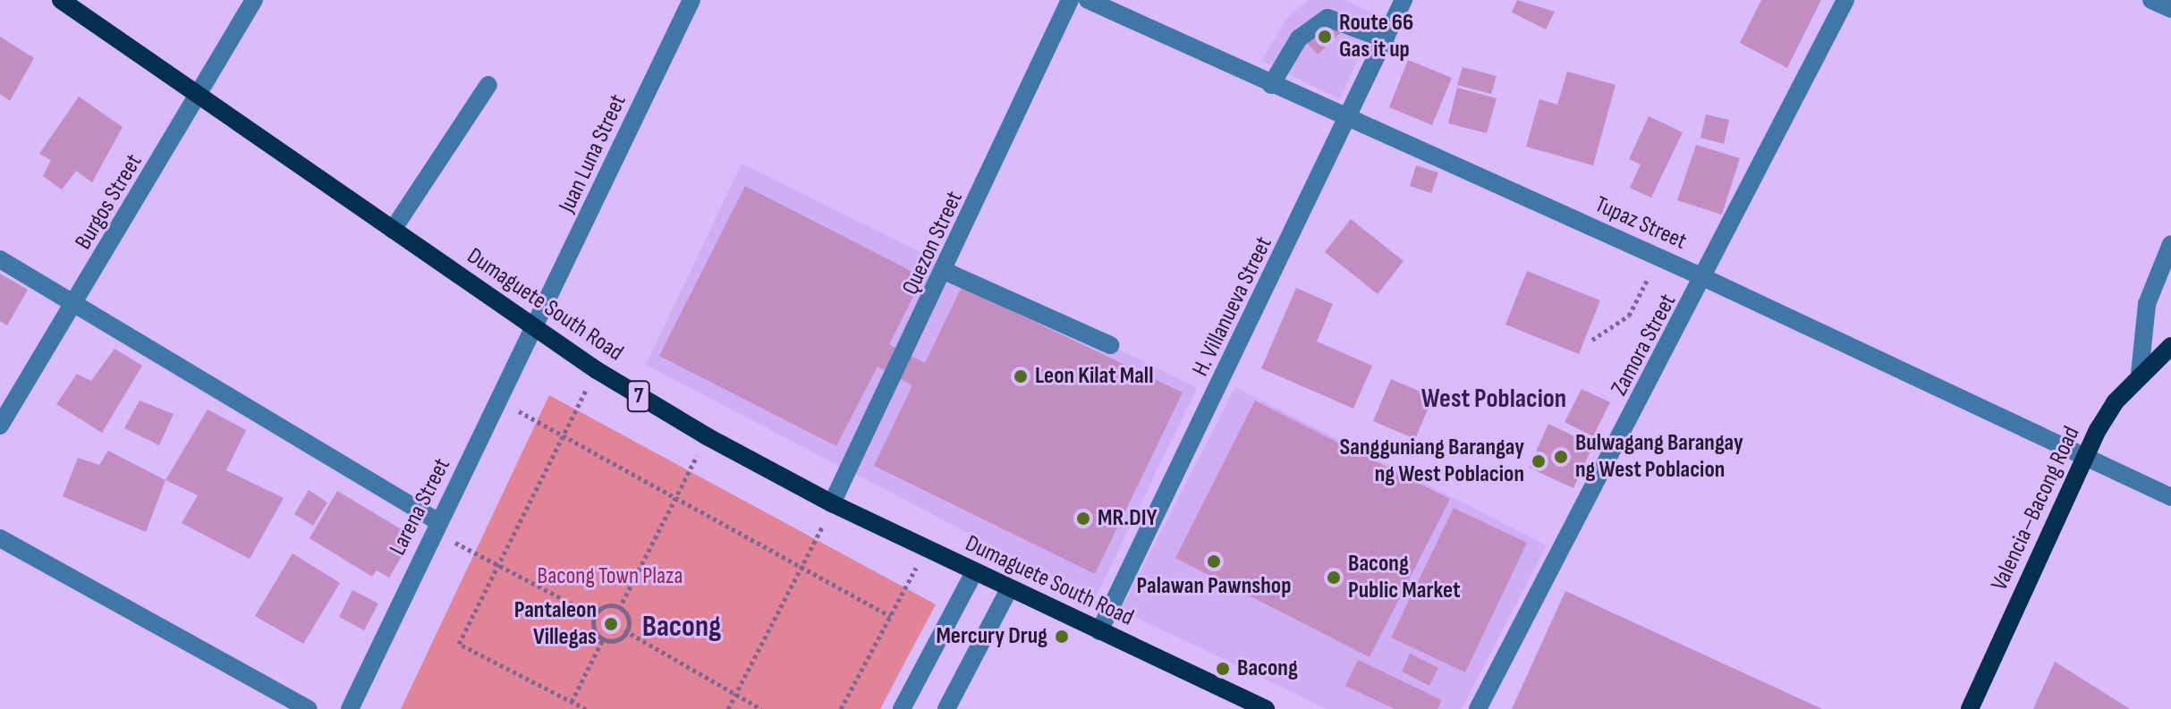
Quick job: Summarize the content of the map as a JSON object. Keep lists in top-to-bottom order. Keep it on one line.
{"streets":{"main road":["Dumaguete South Road","7","Valencia–Bacong Road"],"street":["Juan Luna Street","Burgos Street","Tupaz Street","Quezon Street","H. Villanueva Street","Zamora Street","Larena Street"]},"crossings":[["Juan Luna Street","Dumaguete South Road"],["Juan Luna Street","Larena Street"],["Burgos Street","Dumaguete South Road"],["Tupaz Street","H. Villanueva Street"],["Tupaz Street","Zamora Street"],["Tupaz Street","Valencia–Bacong Road"],["Quezon Street","Dumaguete South Road"],["Dumaguete South Road","H. Villanueva Street"],["Dumaguete South Road","Larena Street"]],"districts":["West Poblacion","Bacong"],"parks":["Bacong Town Plaza"],"places":["Route 66 Gas it up","Leon Kilat Mall","Bulwagang Barangay ng West Poblacion","Sangguniang Barangay ng West Poblacion","MR.DIY","Palawan Pawnshop","Bacong Public Market","Pantaleon Villegas","Mercury Drug","Bacong"]}
